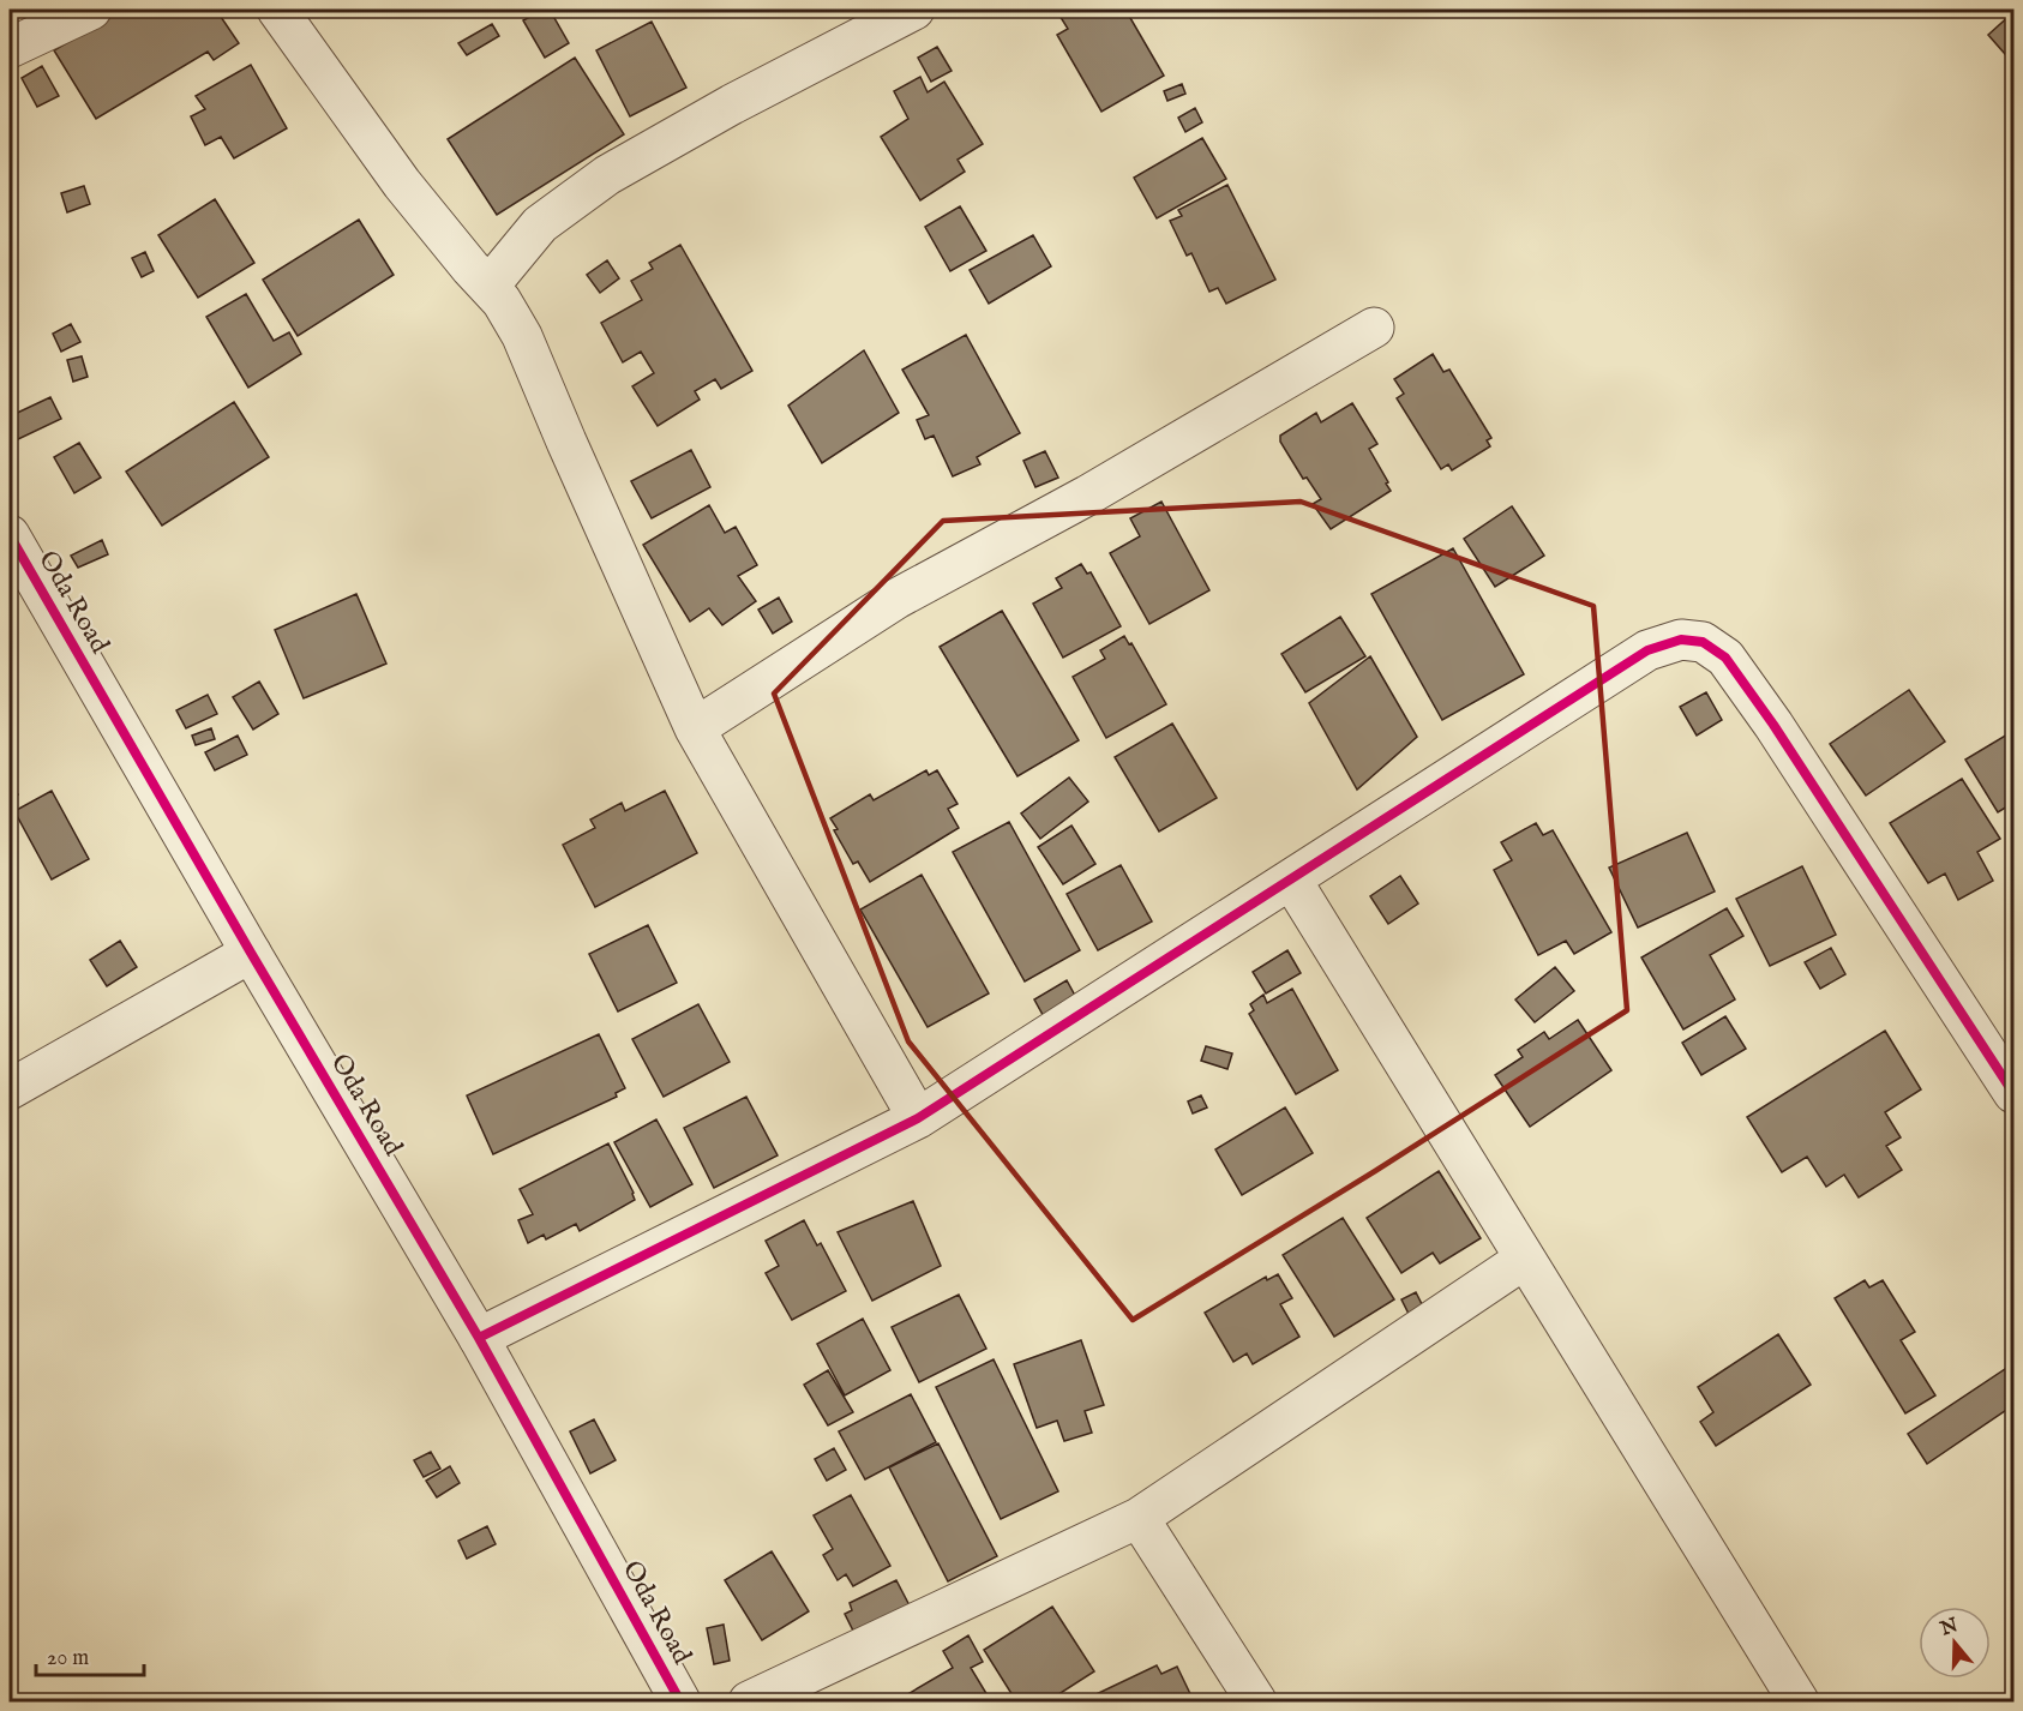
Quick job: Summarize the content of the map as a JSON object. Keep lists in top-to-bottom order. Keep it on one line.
{"streets":{"street":["Oda Road"]},"scale_bar":"20 m","north":"top"}
